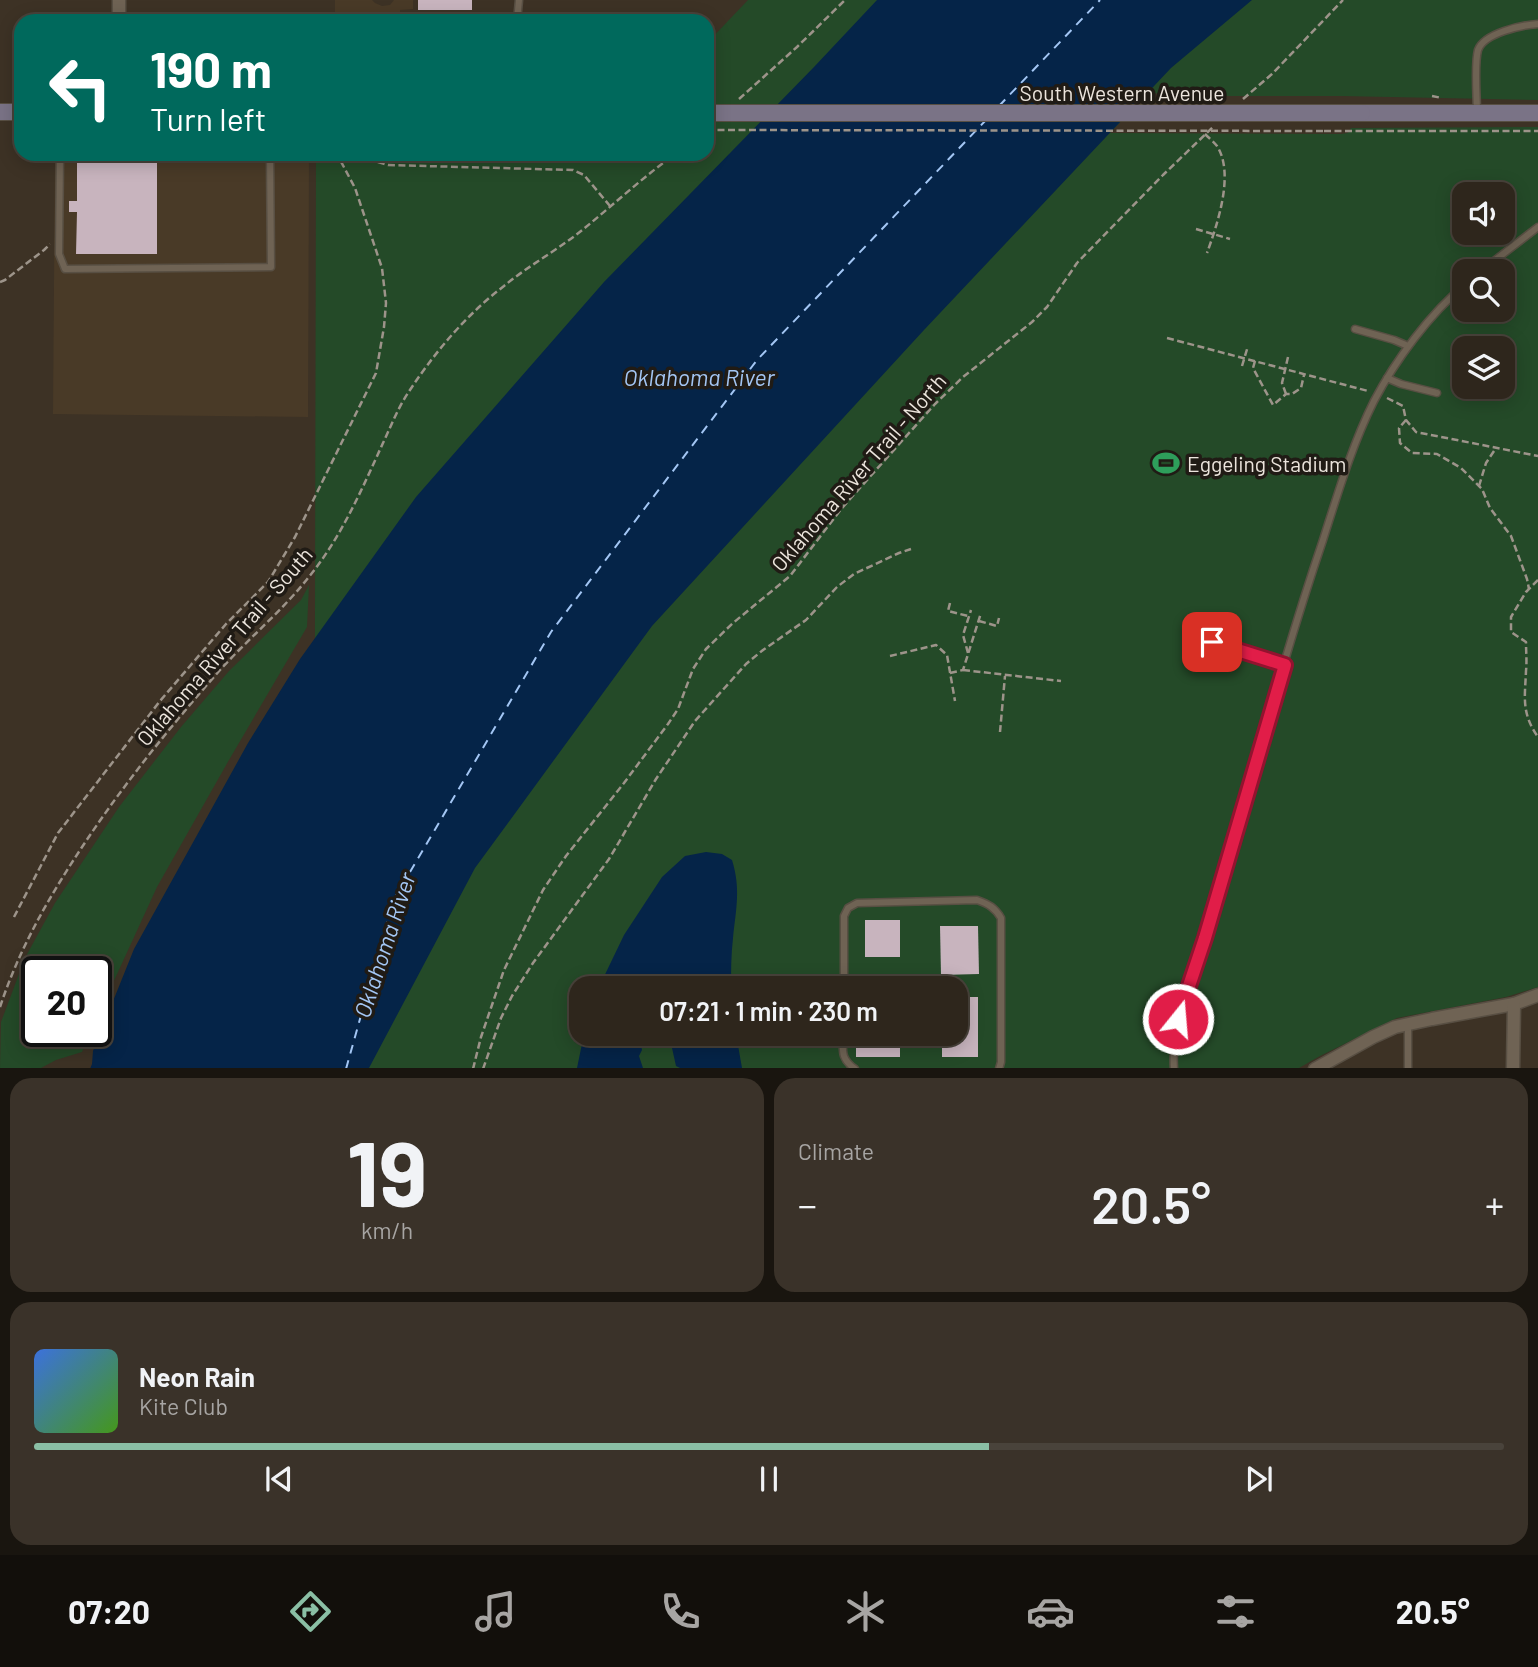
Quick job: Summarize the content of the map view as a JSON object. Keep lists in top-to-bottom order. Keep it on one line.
{"streets":{"main road":["South Western Avenue"],"path":["Oklahoma River Trail - North","Oklahoma River Trail - South"]},"water":["Oklahoma River"],"places":{"sports":["Eggeling Stadium"]},"page":{"turn":["190 m","Turn left"],"limit":"20","trip":"07:21 · 1 min · 230 m","tile":[["19","km/h"],"Climate"],"heat":["−","20.5°","+"],"song":["Neon Rain","Kite Club"],"tabs":["07:20","20.5°"]}}
